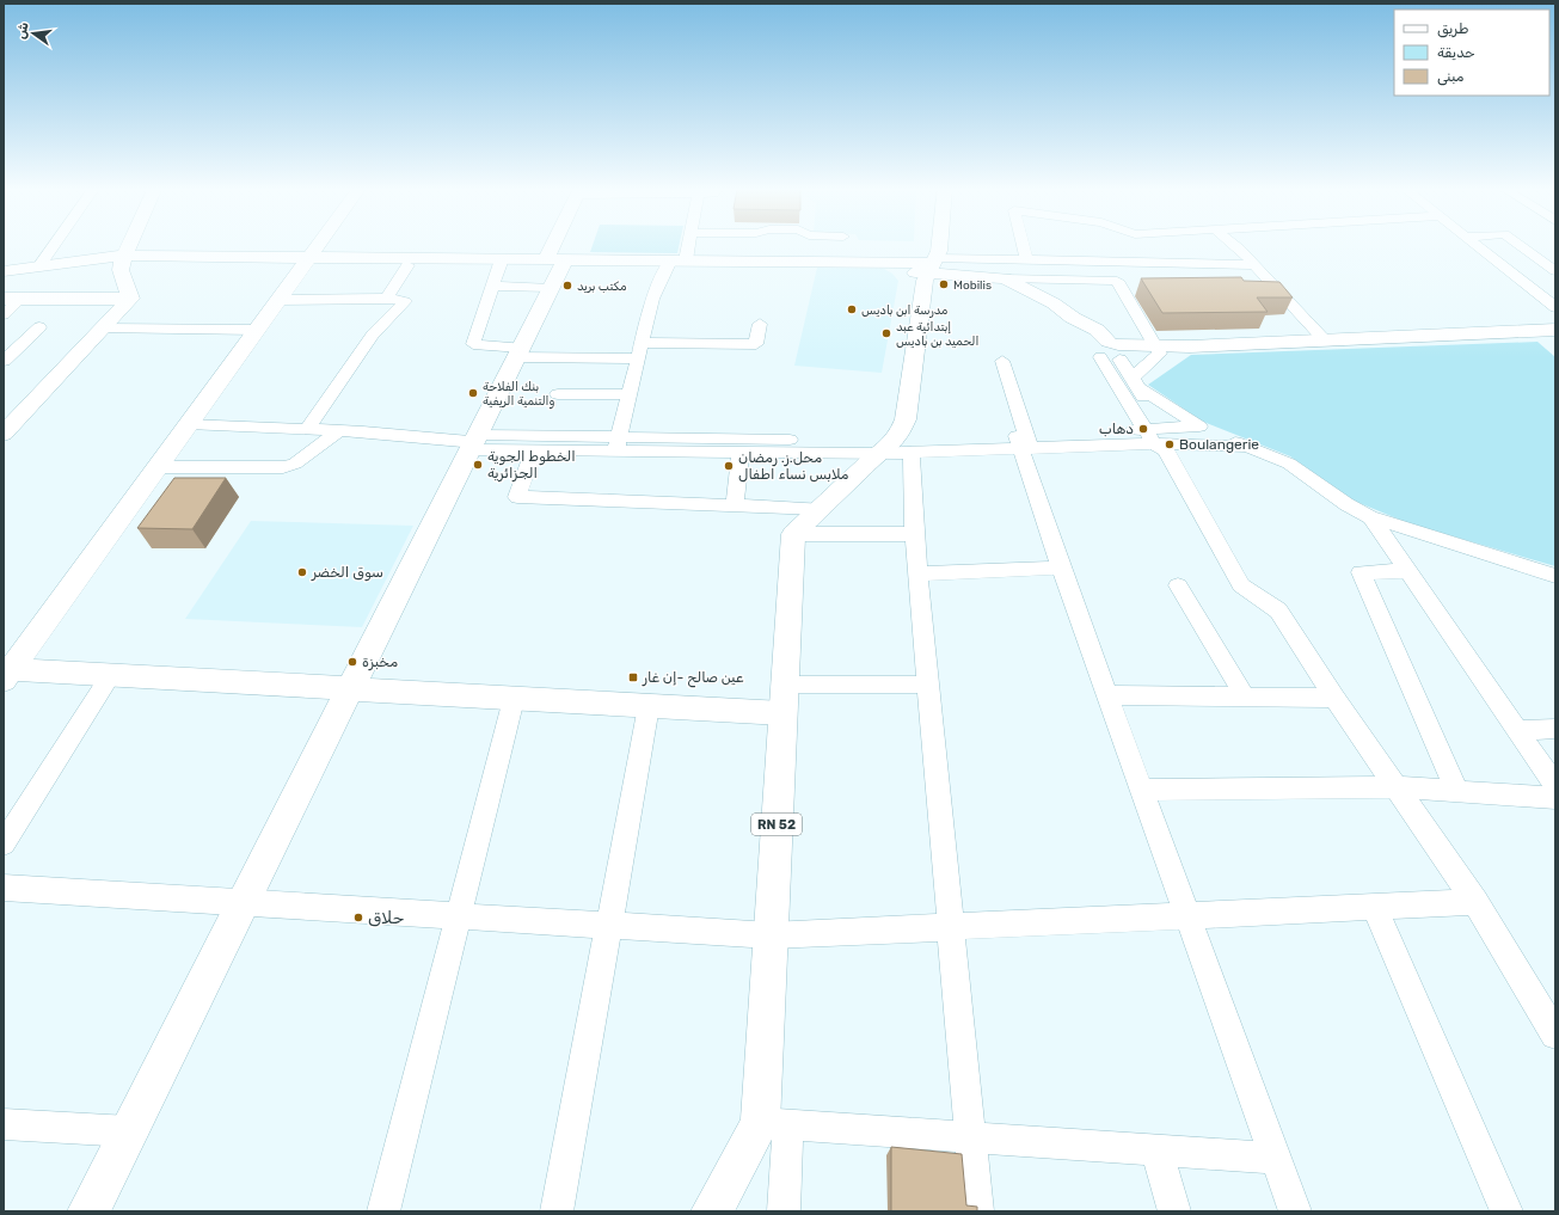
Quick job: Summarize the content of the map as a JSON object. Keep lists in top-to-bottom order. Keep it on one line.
{"streets":{"main road":["RN 52"]},"places":{"other":["Mobilis","مكتب بريد","مدرسة ابن باديس","إبتدائية عبد الحميد بن باديس","بنك الفلاحة والتنمية الريفية","دهاب","Boulangerie","الخطوط الجوية الجزائرية","محل.ز. رمضان ملابس نساء اطفال","سوق الخضر","مخبزة","حلاق"],"transit":["عين صالح -إن غار"]},"legend":["طريق","حديقة","مبنى"],"north":"left"}
